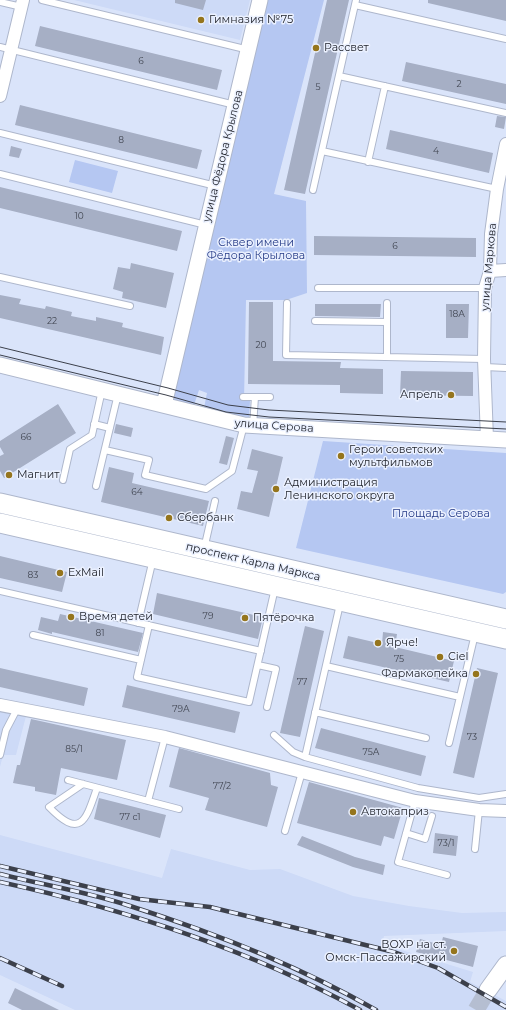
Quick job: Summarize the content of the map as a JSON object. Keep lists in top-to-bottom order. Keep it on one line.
{"streets":{"main road":["проспект Карла Маркса"],"street":["улица Фёдора Крылова","улица Маркова","улица Серова"]},"crossings":[["улица Фёдора Крылова","улица Серова"],["улица Маркова","улица Серова"]],"parks":["Сквер имени Фёдора Крылова","Площадь Серова"],"places":["Гимназия №75","Рассвет","Апрель","Герои советских мультфильмов","Магнит","Администрация Ленинского округа","Сбербанк","ExMail","Время детей","Пятёрочка","Ярче!","Ciel","Фармакопейка","Автокаприз","ВОХР на ст. Омск-Пассажирский"],"house_numbers":["6","2","5","8","4","10","6","18А","22","20","66","64","83","79","81","75","77","79А","73","85/1","75А","77/2","77 с1","73/1"]}
